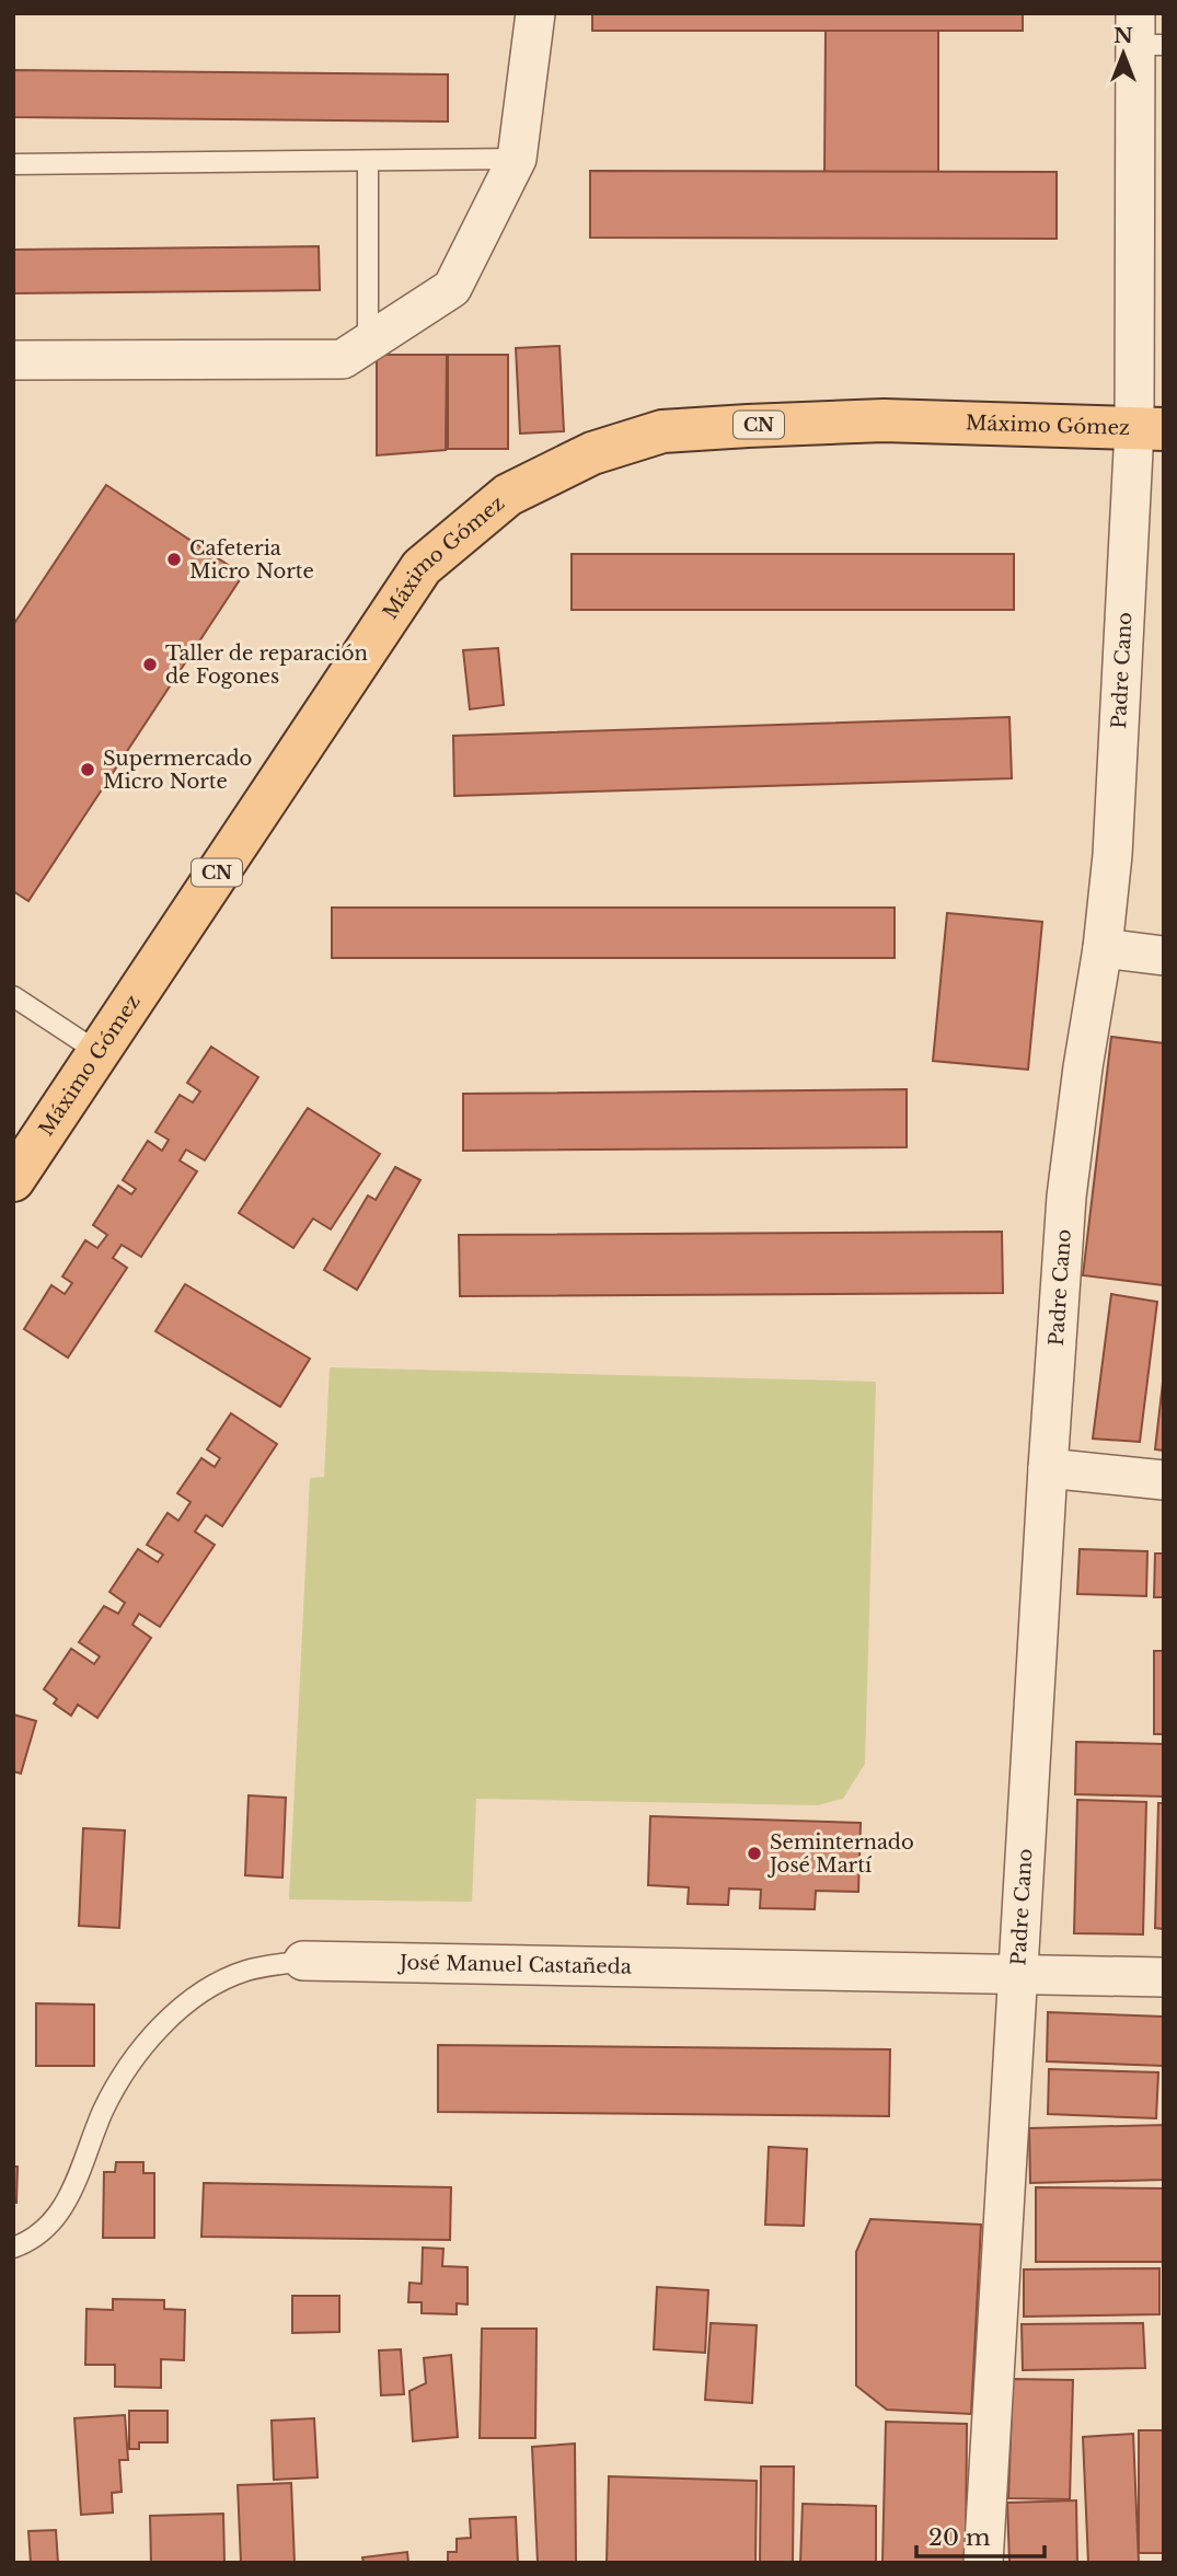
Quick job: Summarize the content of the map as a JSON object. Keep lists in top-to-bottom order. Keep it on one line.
{"streets":{"main road":["CN","Máximo Gómez"],"street":["Padre Cano","José Manuel Castañeda"]},"crossings":[["Máximo Gómez","Padre Cano"],["Padre Cano","José Manuel Castañeda"]],"places":["Cafeteria Micro Norte","Taller de reparación de Fogones","Supermercado Micro Norte","Seminternado José Martí"],"scale_bar":"20 m","north":"top"}
